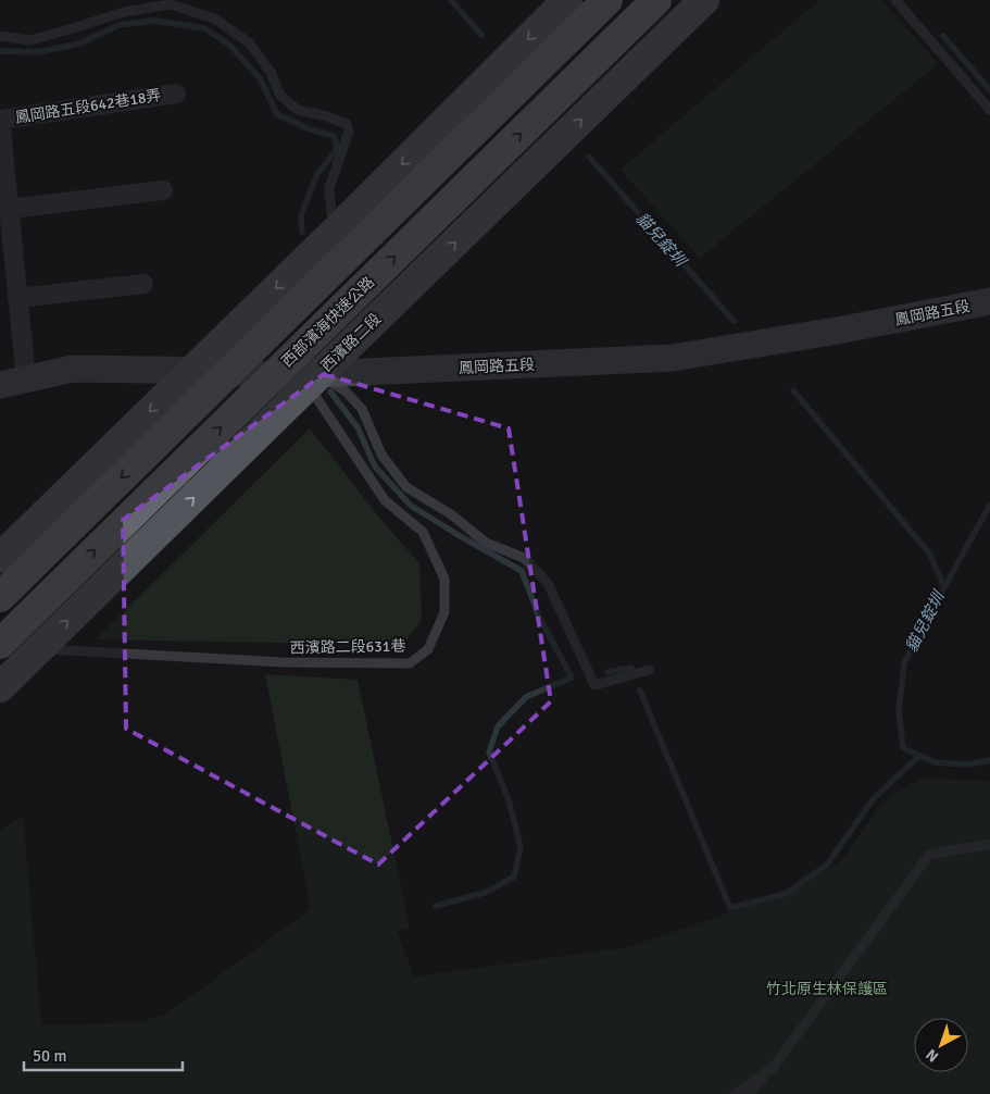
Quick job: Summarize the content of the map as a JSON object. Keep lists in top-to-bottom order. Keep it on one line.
{"streets":{"highway":["西部濱海快速公路"],"main road":["西濱路二段"],"street":["鳳岡路五段642巷18弄","鳳岡路五段"],"lane":["西濱路二段631巷"]},"crossings":[["鳳岡路五段","西部濱海快速公路"],["鳳岡路五段","西濱路二段"],["鳳岡路五段","西濱路二段631巷"],["西濱路二段","西濱路二段631巷"]],"water":["貓兒錠圳"],"parks":["竹北原生林保護區"],"scale_bar":"50 m","north":"bottom left"}
